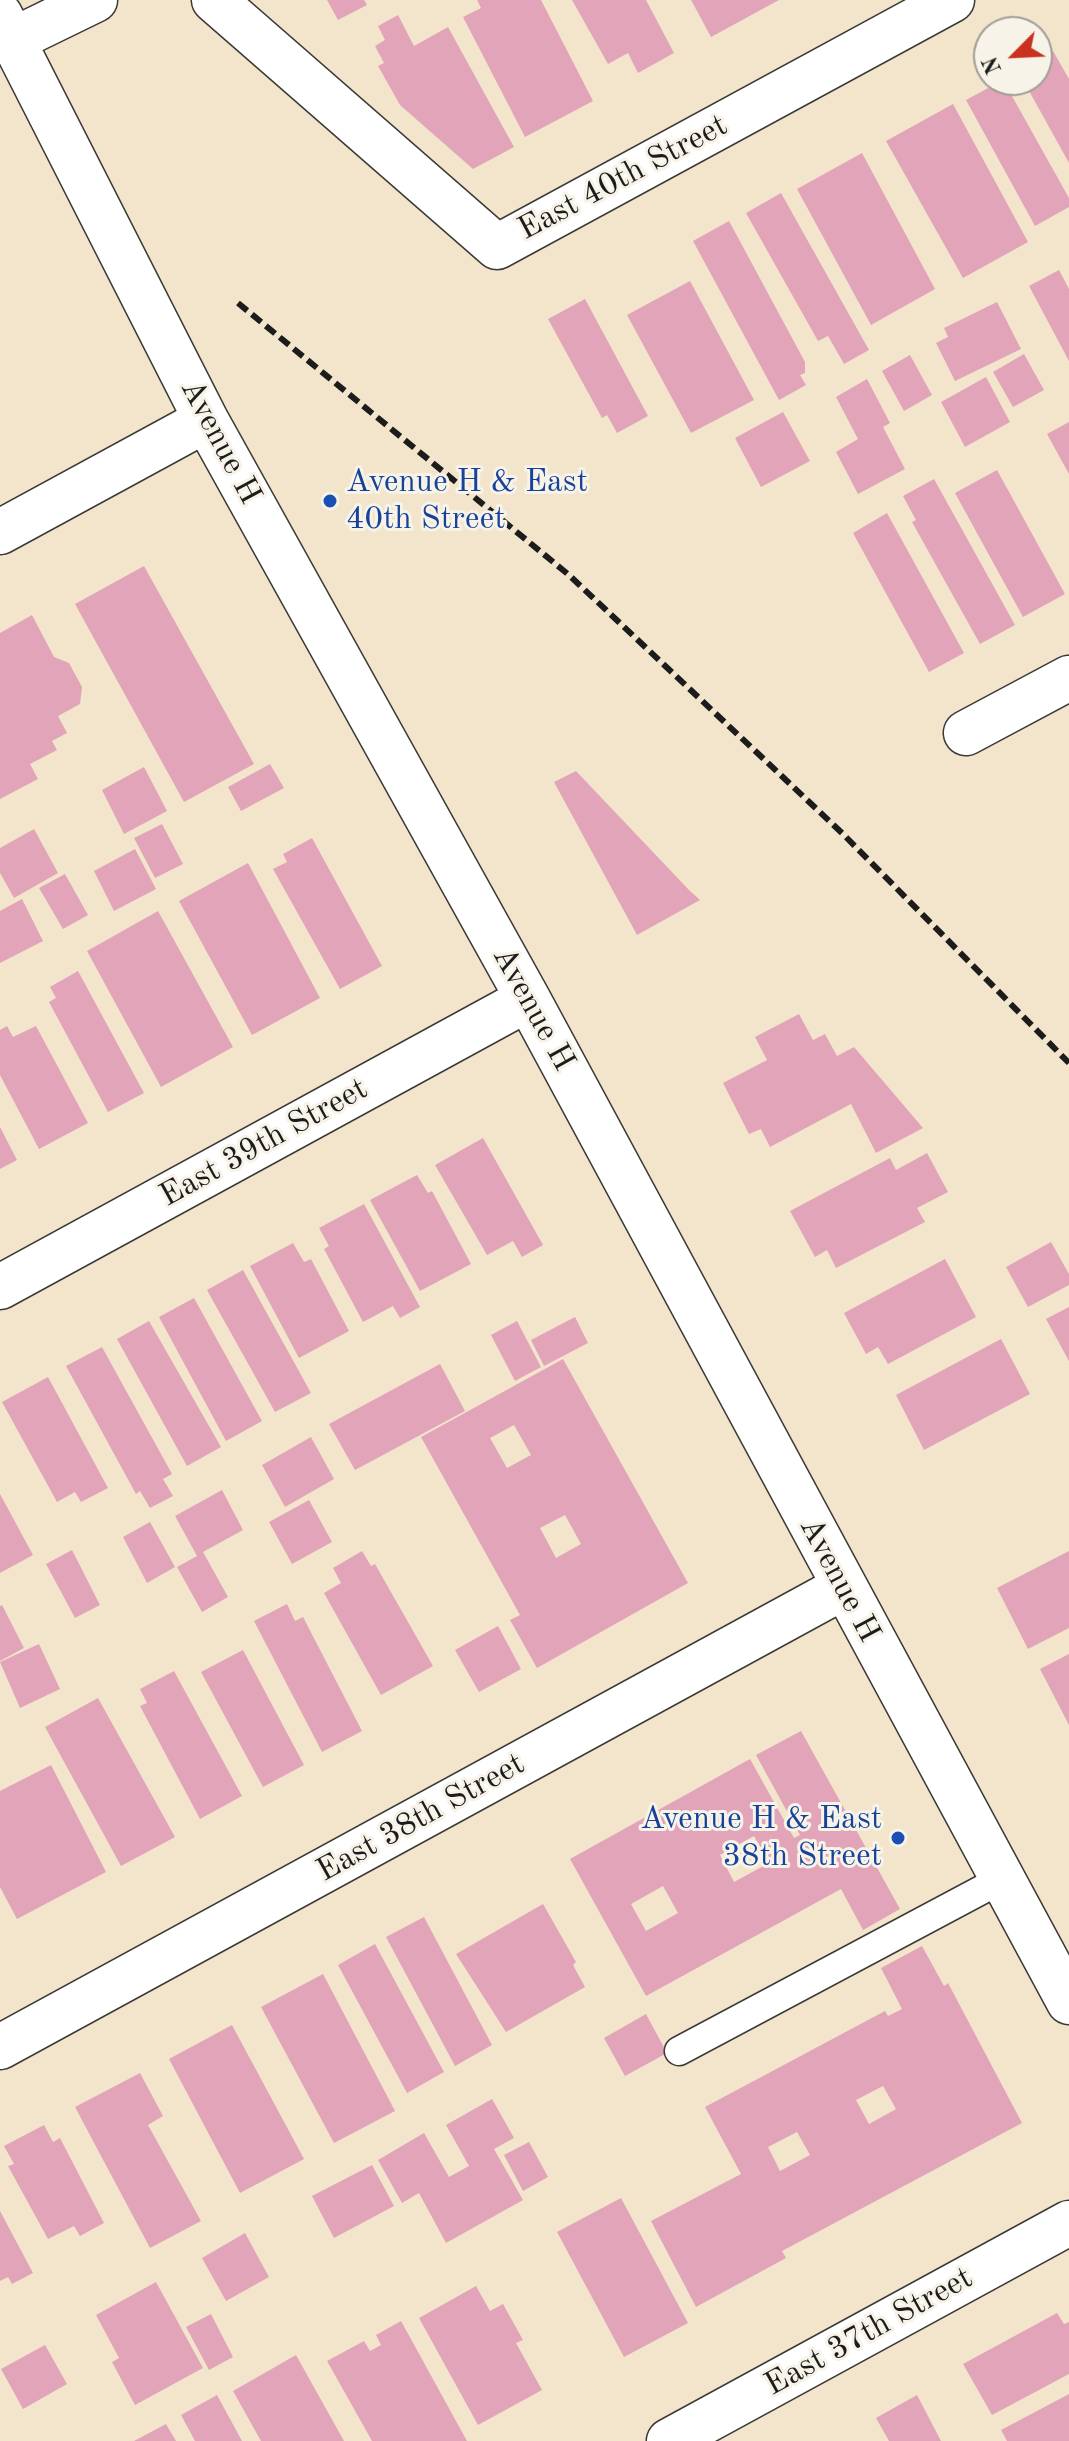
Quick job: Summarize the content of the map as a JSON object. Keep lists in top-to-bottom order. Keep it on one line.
{"streets":{"street":["East 40th Street","Avenue H","East 39th Street","East 38th Street","East 37th Street"]},"crossings":[["Avenue H","East 39th Street"],["Avenue H","East 38th Street"]],"places":["Avenue H & East 40th Street","Avenue H & East 38th Street"],"north":"bottom left"}
